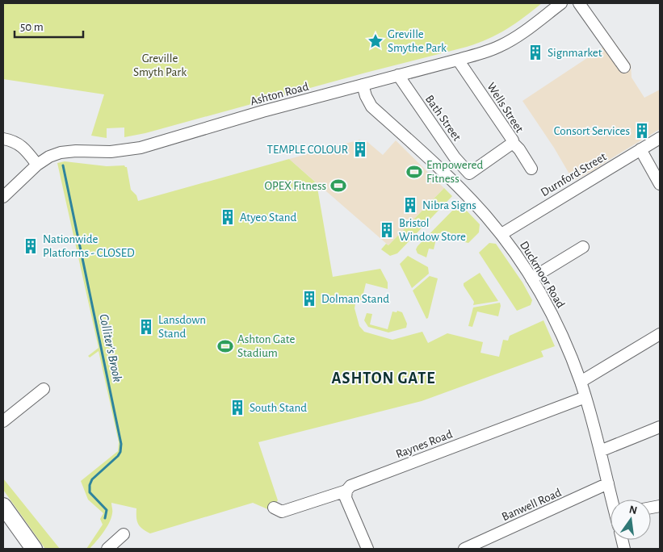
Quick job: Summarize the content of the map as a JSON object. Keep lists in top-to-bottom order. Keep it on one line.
{"streets":{"street":["Ashton Road","Wells Street","Bath Street","Durnford Street","Duckmoor Road","Raynes Road","Banwell Road"]},"crossings":[["Ashton Road","Wells Street"],["Ashton Road","Bath Street"],["Ashton Road","Duckmoor Road"],["Wells Street","Bath Street"],["Durnford Street","Duckmoor Road"],["Duckmoor Road","Raynes Road"],["Duckmoor Road","Banwell Road"]],"districts":["ASHTON GATE"],"water":["Colliter's Brook"],"parks":["Greville Smyth Park"],"places":{"place":["Greville Smythe Park"],"building":["Signmarket","Consort Services","TEMPLE COLOUR","Nibra Signs","Atyeo Stand","Bristol Window Store","Nationwide Platforms - CLOSED","Dolman Stand","Lansdown Stand","South Stand"],"sports":["Empowered Fitness","OPEX Fitness","Ashton Gate Stadium"]},"scale_bar":"50 m","north":"top"}
